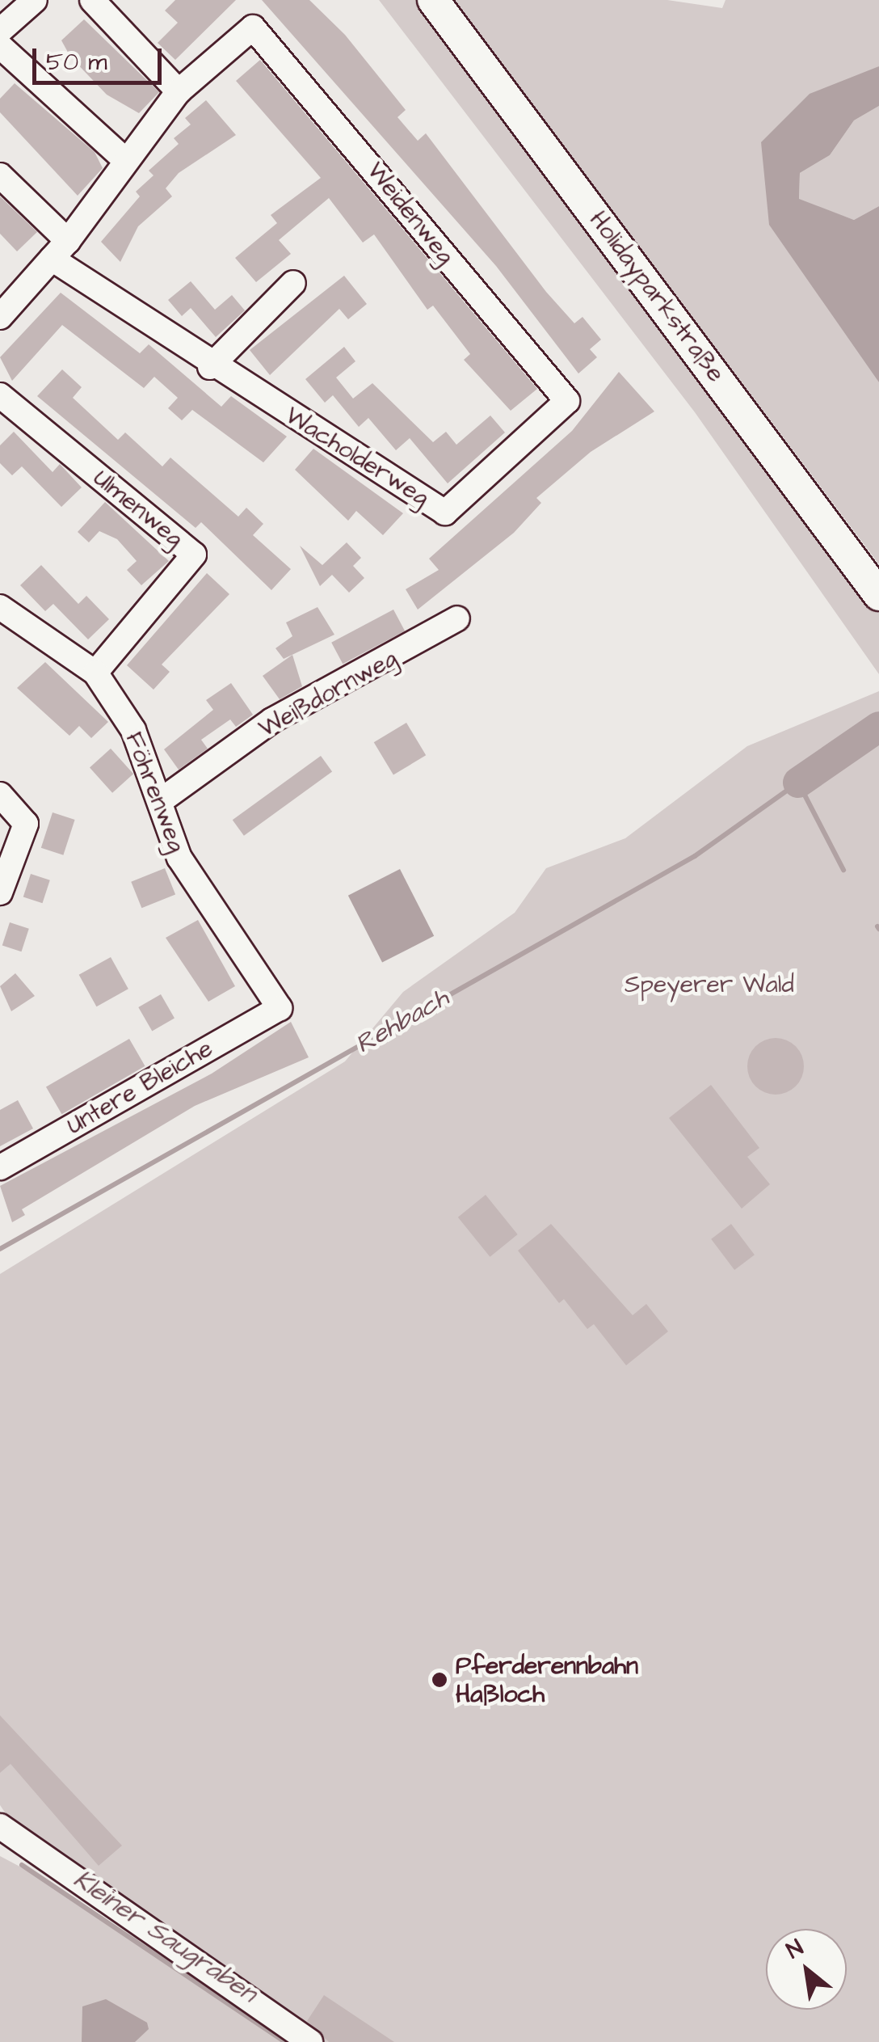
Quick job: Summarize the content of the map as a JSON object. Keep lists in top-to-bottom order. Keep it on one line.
{"streets":{"main road":["Holidayparkstraße"],"street":["Weidenweg","Wacholderweg","Ulmenweg","Weißdornweg","Föhrenweg","Untere Bleiche"]},"crossings":[["Weidenweg","Wacholderweg"],["Ulmenweg","Föhrenweg"],["Weißdornweg","Föhrenweg"],["Föhrenweg","Untere Bleiche"]],"water":["Rehbach","Kleiner Saugraben"],"parks":["Speyerer Wald"],"places":["Pferderennbahn Haßloch"],"scale_bar":"50 m","north":"top left"}
